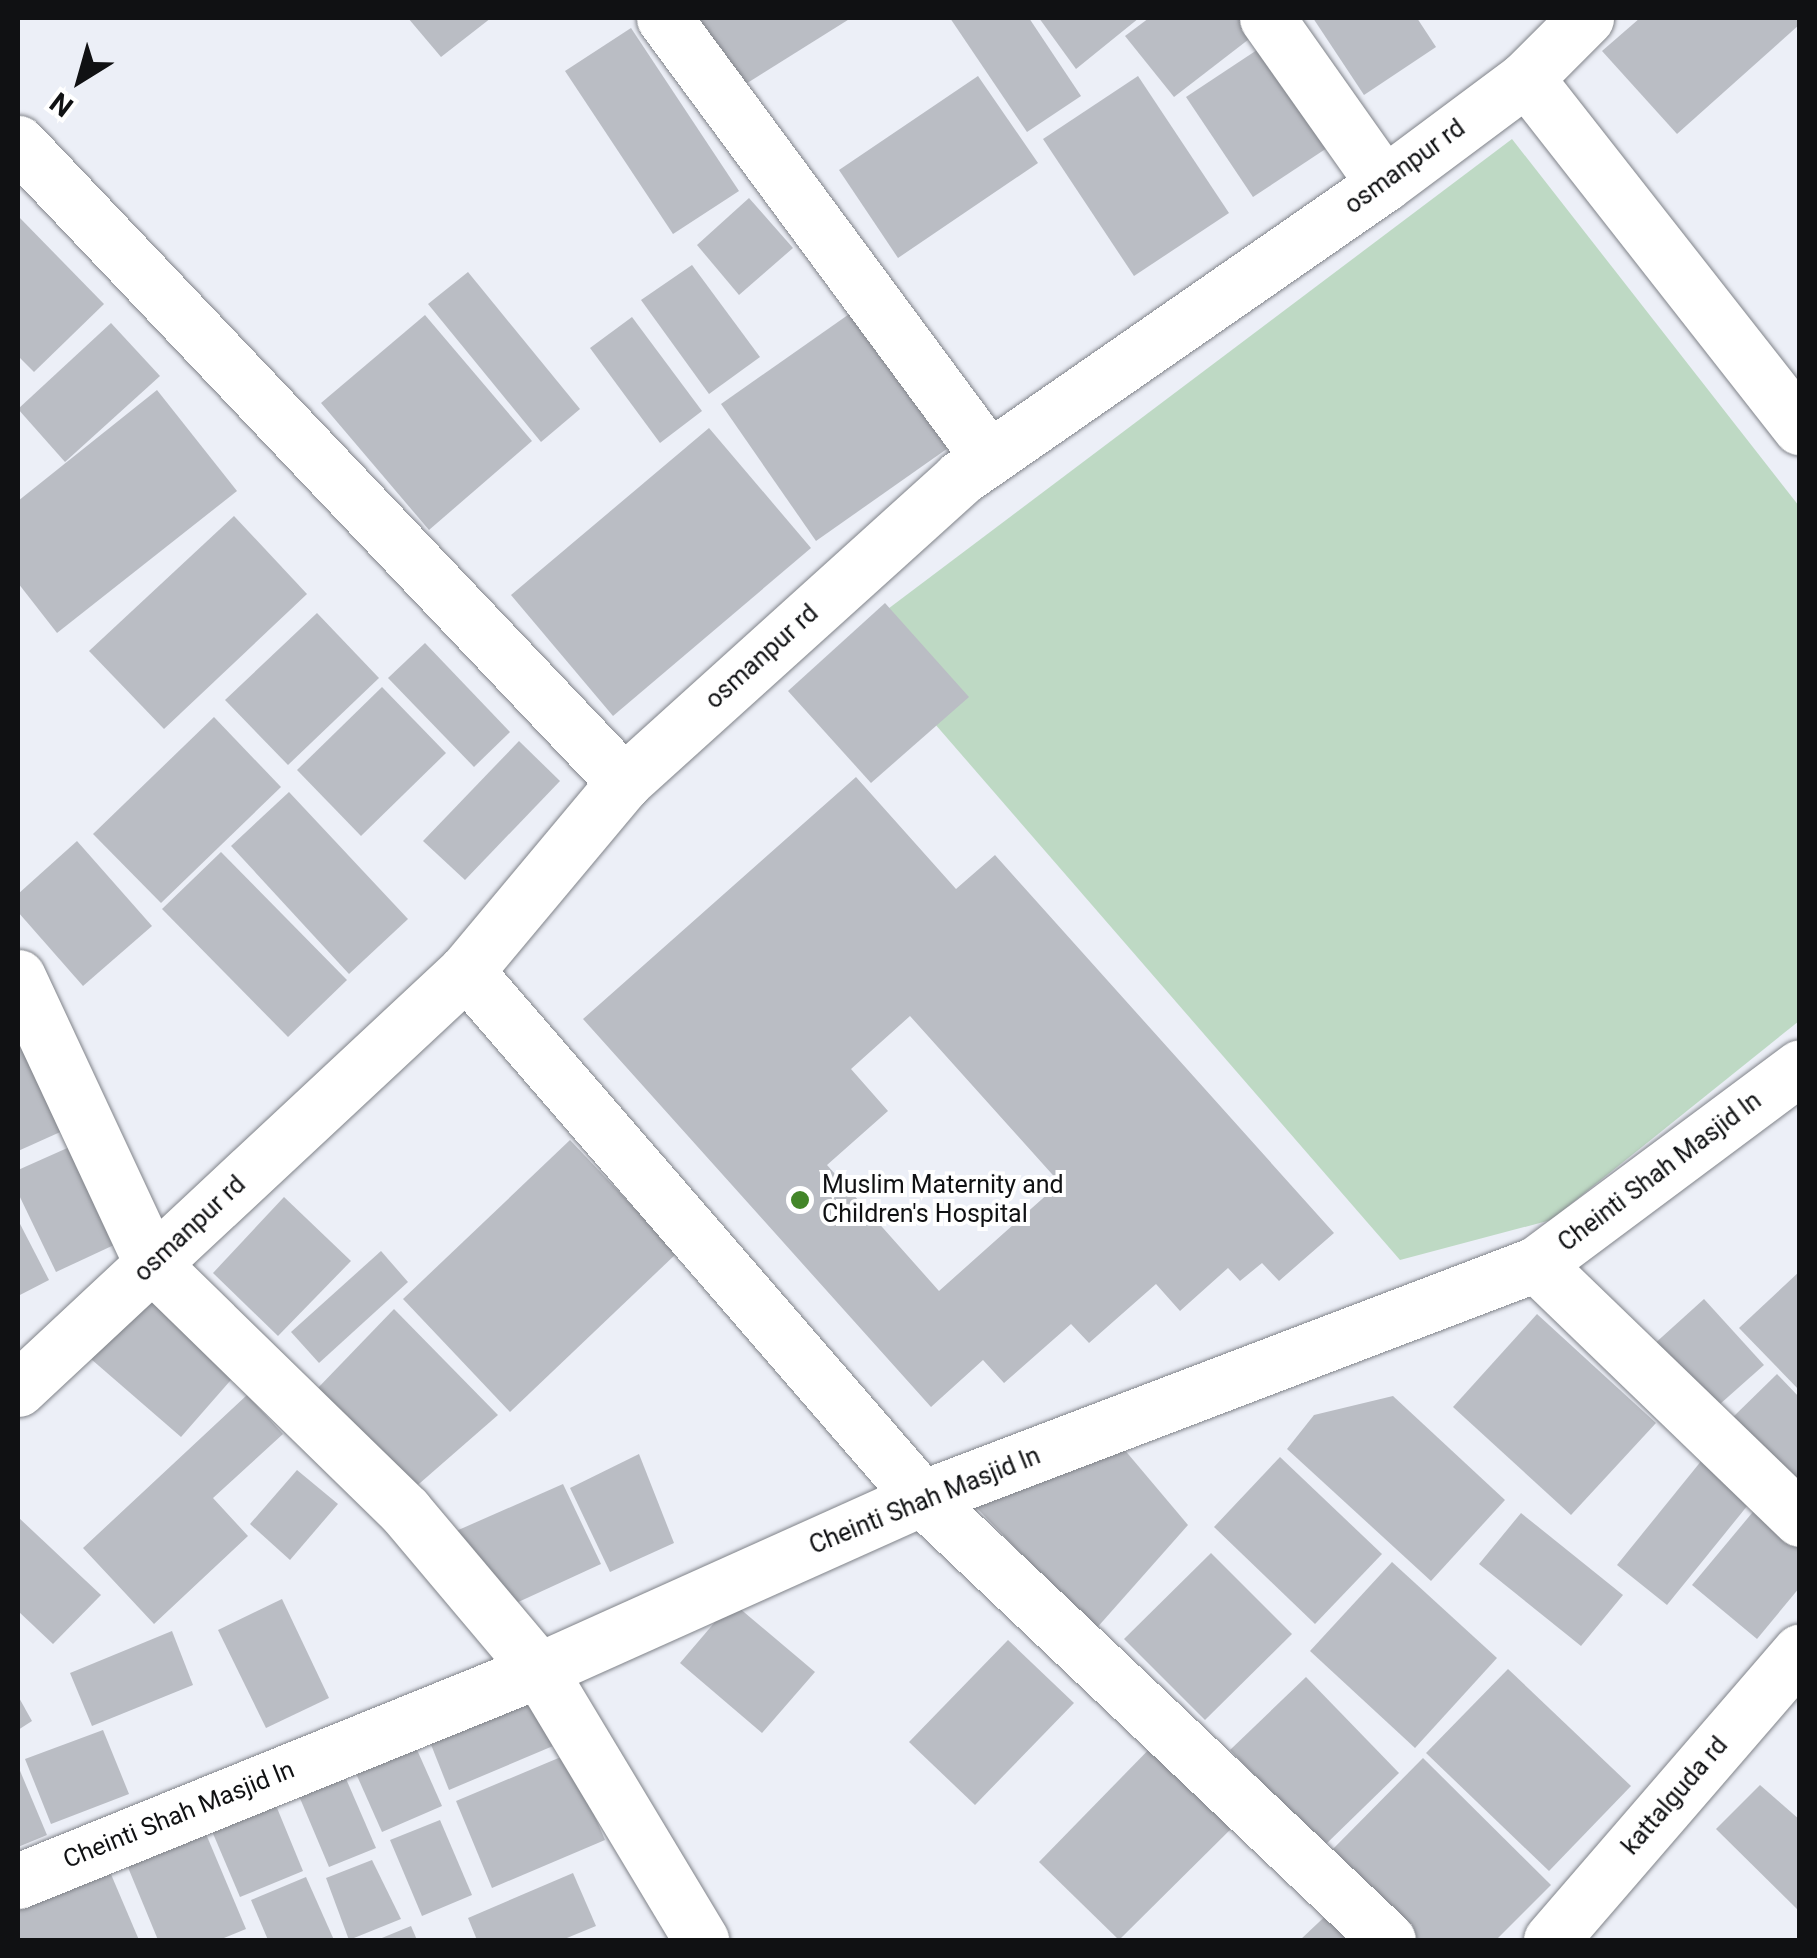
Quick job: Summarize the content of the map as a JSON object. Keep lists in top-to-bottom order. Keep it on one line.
{"streets":{"street":["osmanpur rd","Cheinti Shah Masjid ln","kattalguda rd"]},"places":["Muslim Maternity and Children's Hospital"],"north":"bottom left"}
